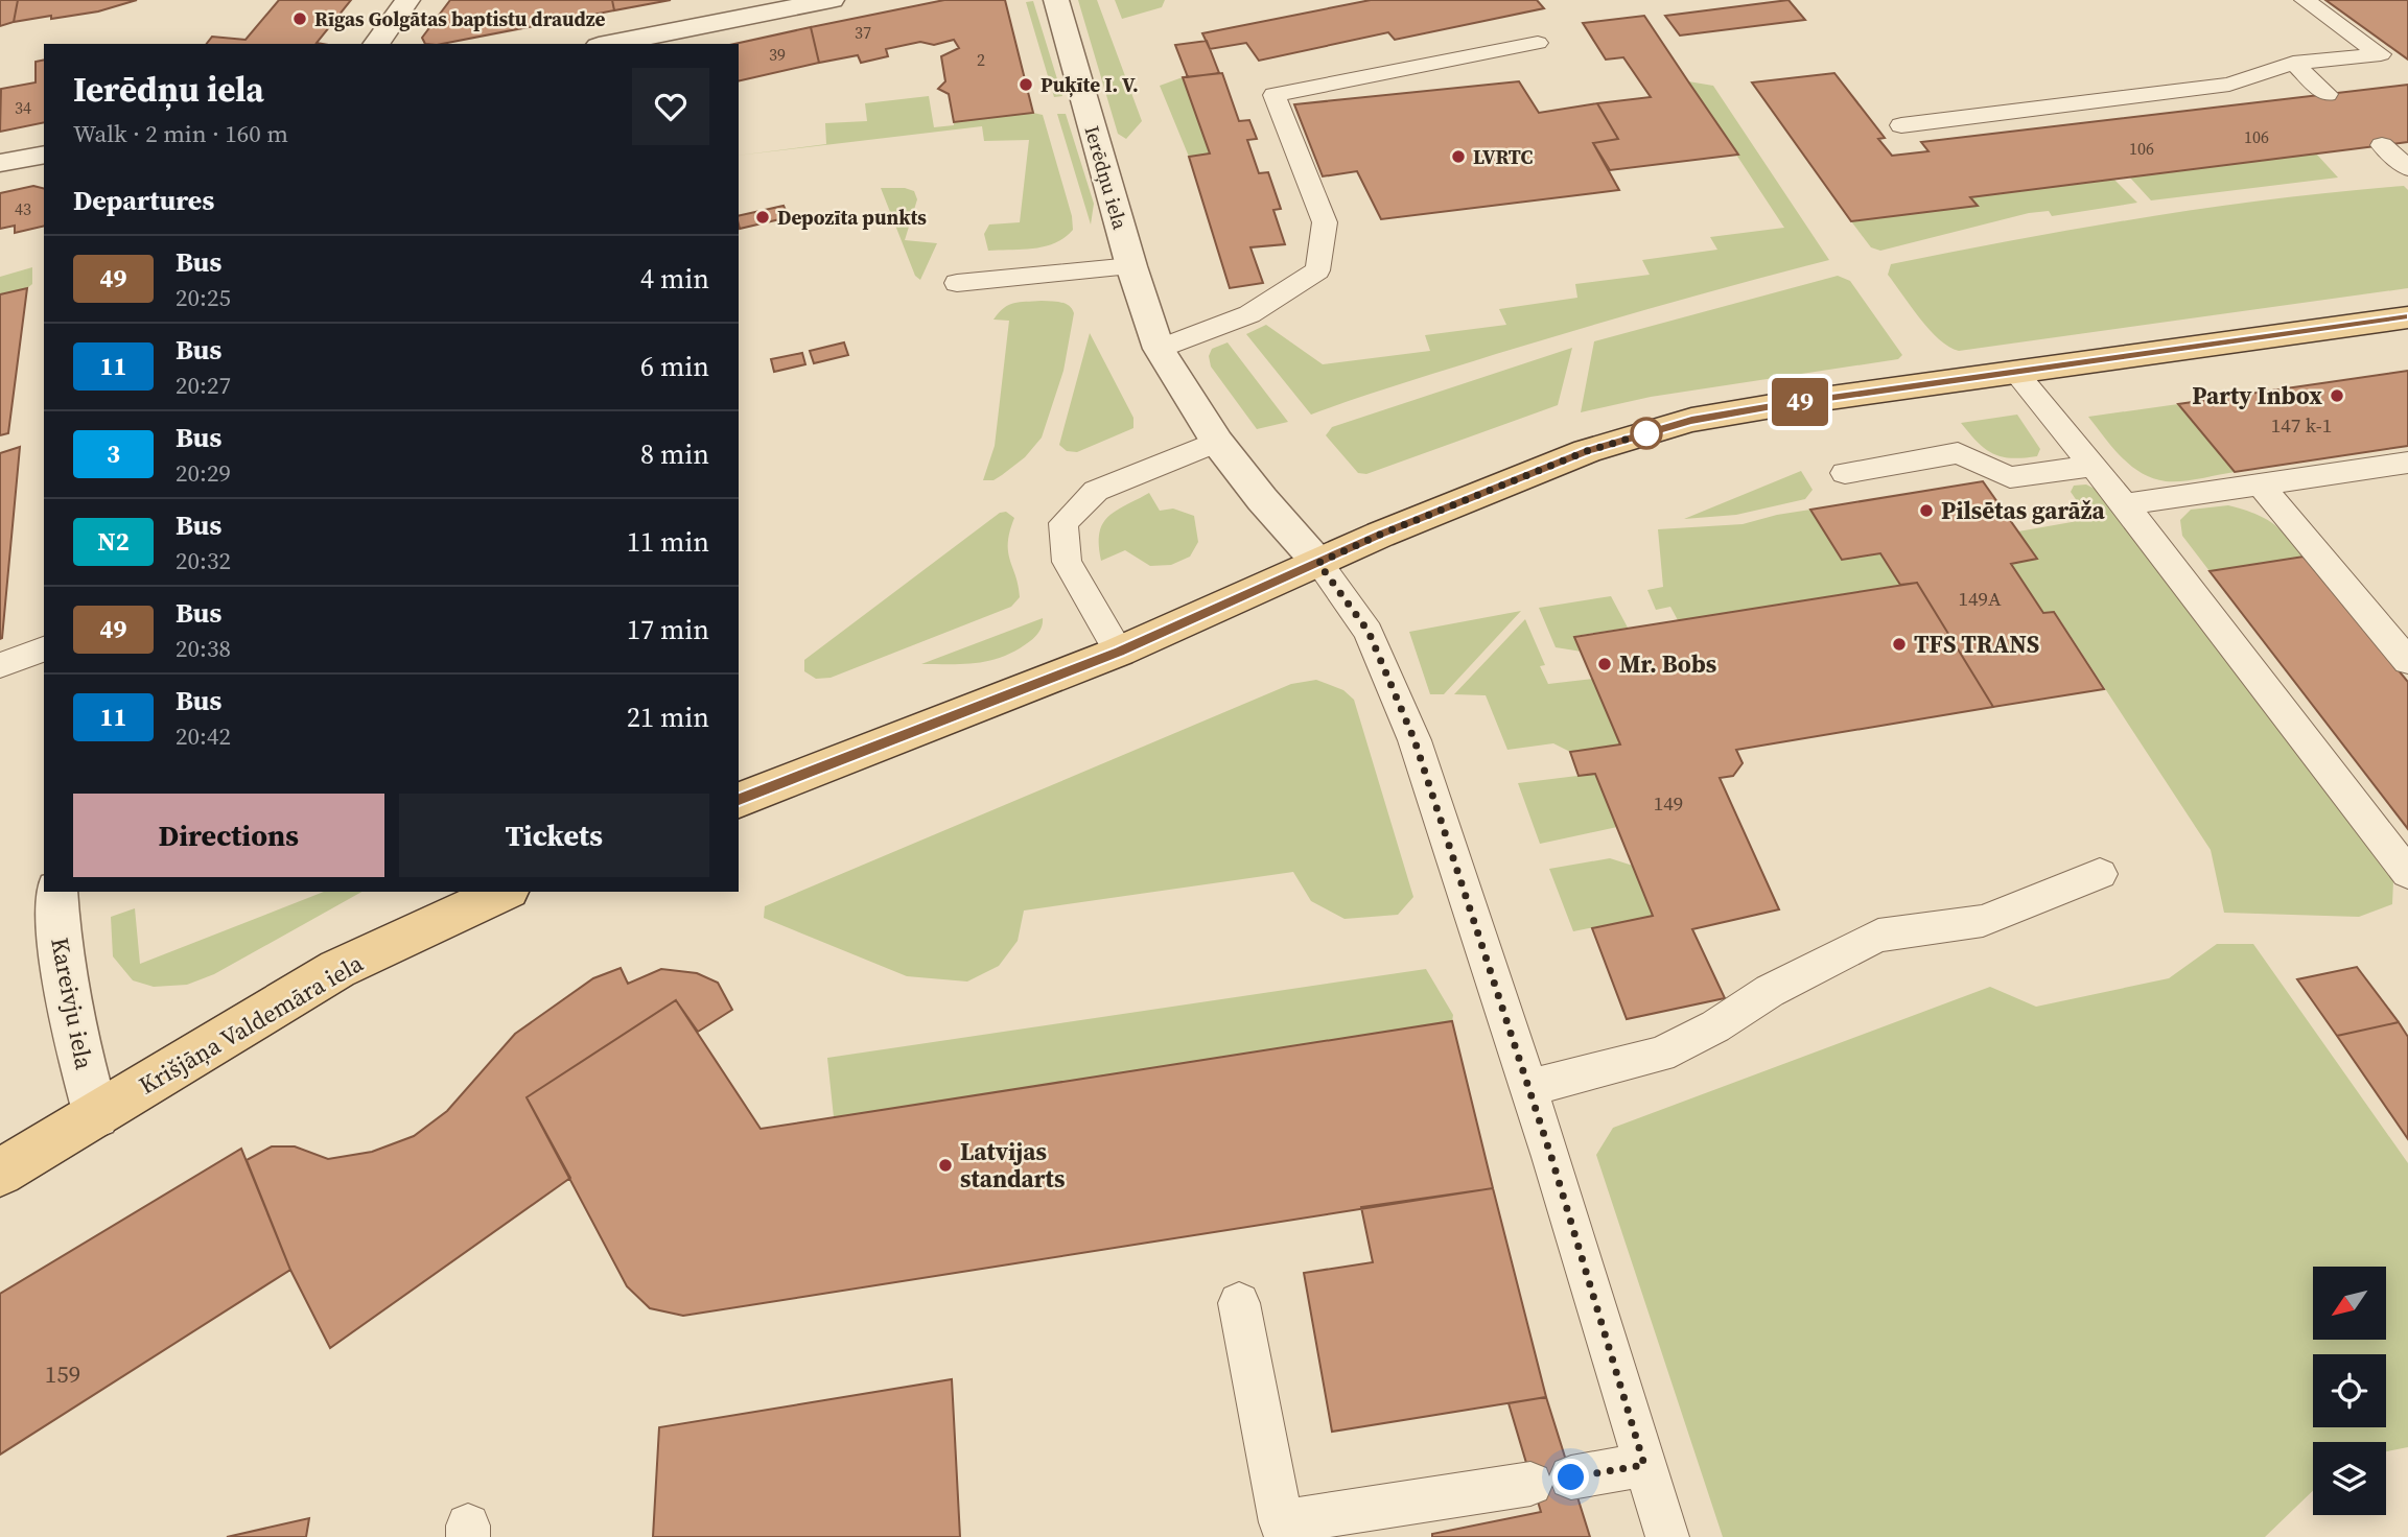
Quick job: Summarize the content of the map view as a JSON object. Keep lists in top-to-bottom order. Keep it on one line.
{"streets":{"main road":["Krišjāņa Valdemāra iela"],"street":["Ierēdņu iela","Kareivju iela"]},"crossings":[["Kareivju iela","Krišjāņa Valdemāra iela"]],"places":["Rīgas Golgātas baptistu draudze","Puķīte I. V.","LVRTC","Depozīta punkts","Party Inbox","Pilsētas garāža","TFS TRANS","Mr. Bobs","Latvijas standarts"],"lines":["bus line 49"],"house_numbers":["37","39","2","34","106","106","43","147 k-1","149A","149","159"],"north":"bottom left","page":{"on_map":"49","heading":[["Ierēdņu iela","Walk · 2 min · 160 m"],"Departures"],"list":[{"mark":"49","name":"Bus","note":"20:25","value":"4 min"},{"mark":"11","name":"Bus","note":"20:27","value":"6 min"},{"mark":"3","name":"Bus","note":"20:29","value":"8 min"},{"mark":"N2","name":"Bus","note":"20:32","value":"11 min"},{"mark":"49","name":"Bus","note":"20:38","value":"17 min"},{"mark":"11","name":"Bus","note":"20:42","value":"21 min"}],"buttons":["Directions","Tickets"]}}
